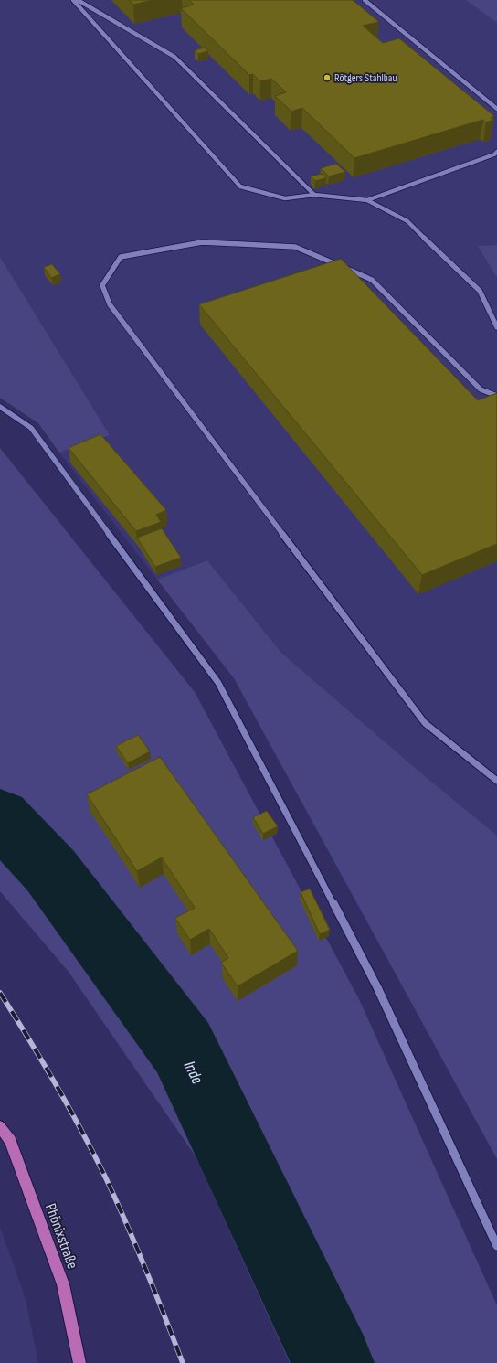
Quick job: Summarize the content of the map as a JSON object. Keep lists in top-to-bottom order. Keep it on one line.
{"streets":{"main road":["Phönixstraße"]},"water":["Inde"],"places":["Rötgers Stahlbau"]}
